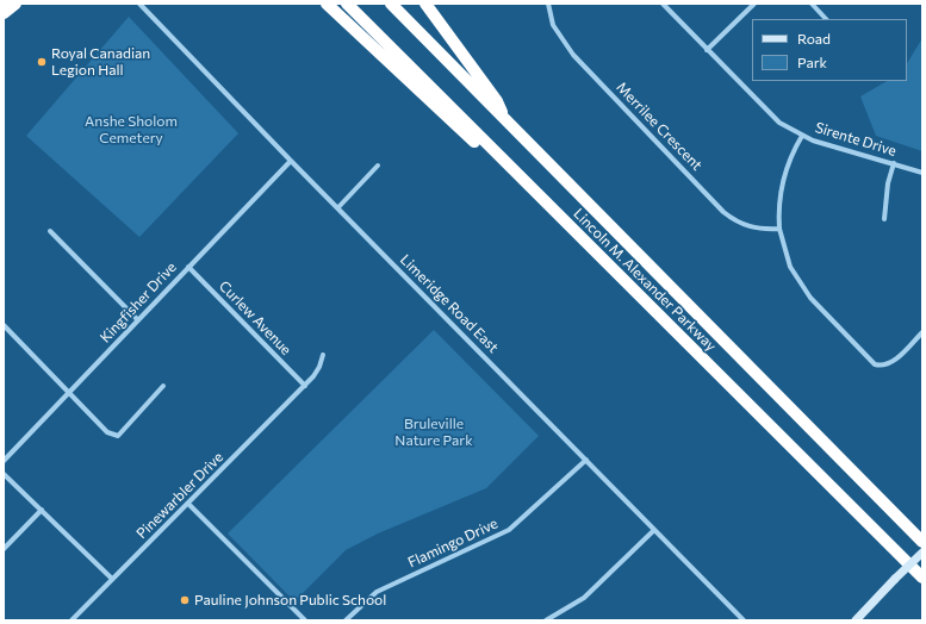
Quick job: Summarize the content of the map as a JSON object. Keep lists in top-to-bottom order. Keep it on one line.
{"streets":{"highway":["Lincoln M. Alexander Parkway"],"street":["Merrilee Crescent","Sirente Drive","Kingfisher Drive","Limeridge Road East","Curlew Avenue","Pinewarbler Drive","Flamingo Drive"]},"crossings":[["Kingfisher Drive","Limeridge Road East"],["Kingfisher Drive","Curlew Avenue"],["Limeridge Road East","Flamingo Drive"],["Curlew Avenue","Pinewarbler Drive"]],"parks":["Anshe Sholom Cemetery","Bruleville Nature Park"],"places":["Royal Canadian Legion Hall","Pauline Johnson Public School"],"legend":["Road","Park"]}
